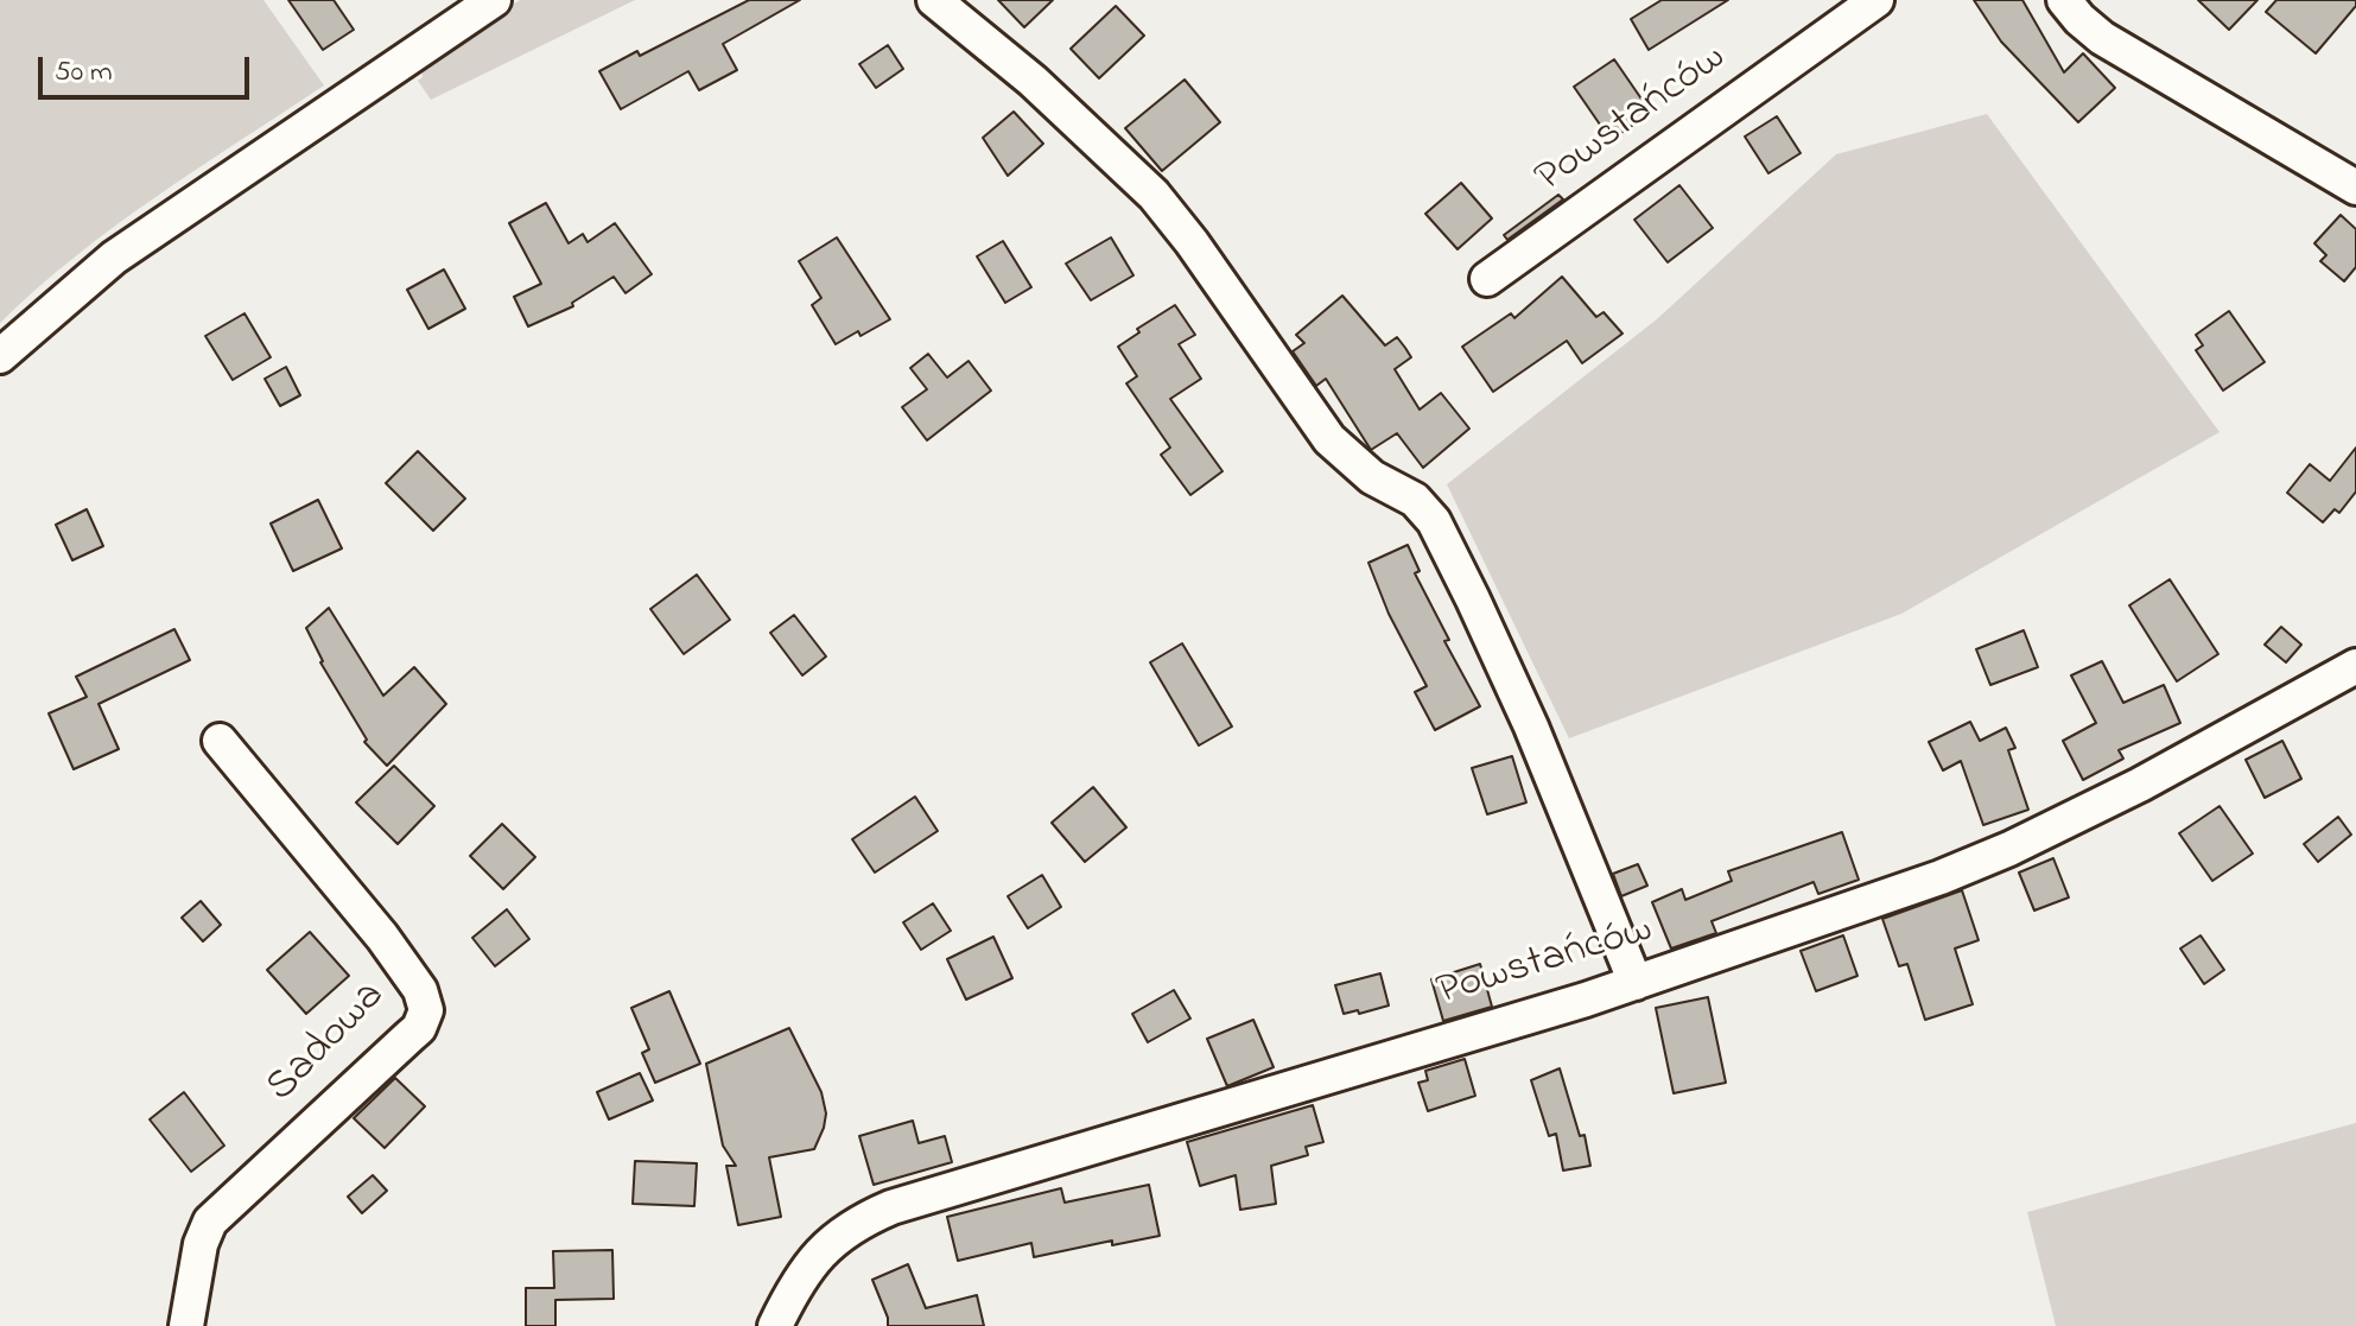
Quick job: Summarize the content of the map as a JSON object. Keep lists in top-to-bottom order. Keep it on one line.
{"streets":{"street":["Powstańców","Sadowa"]},"scale_bar":"50 m"}
